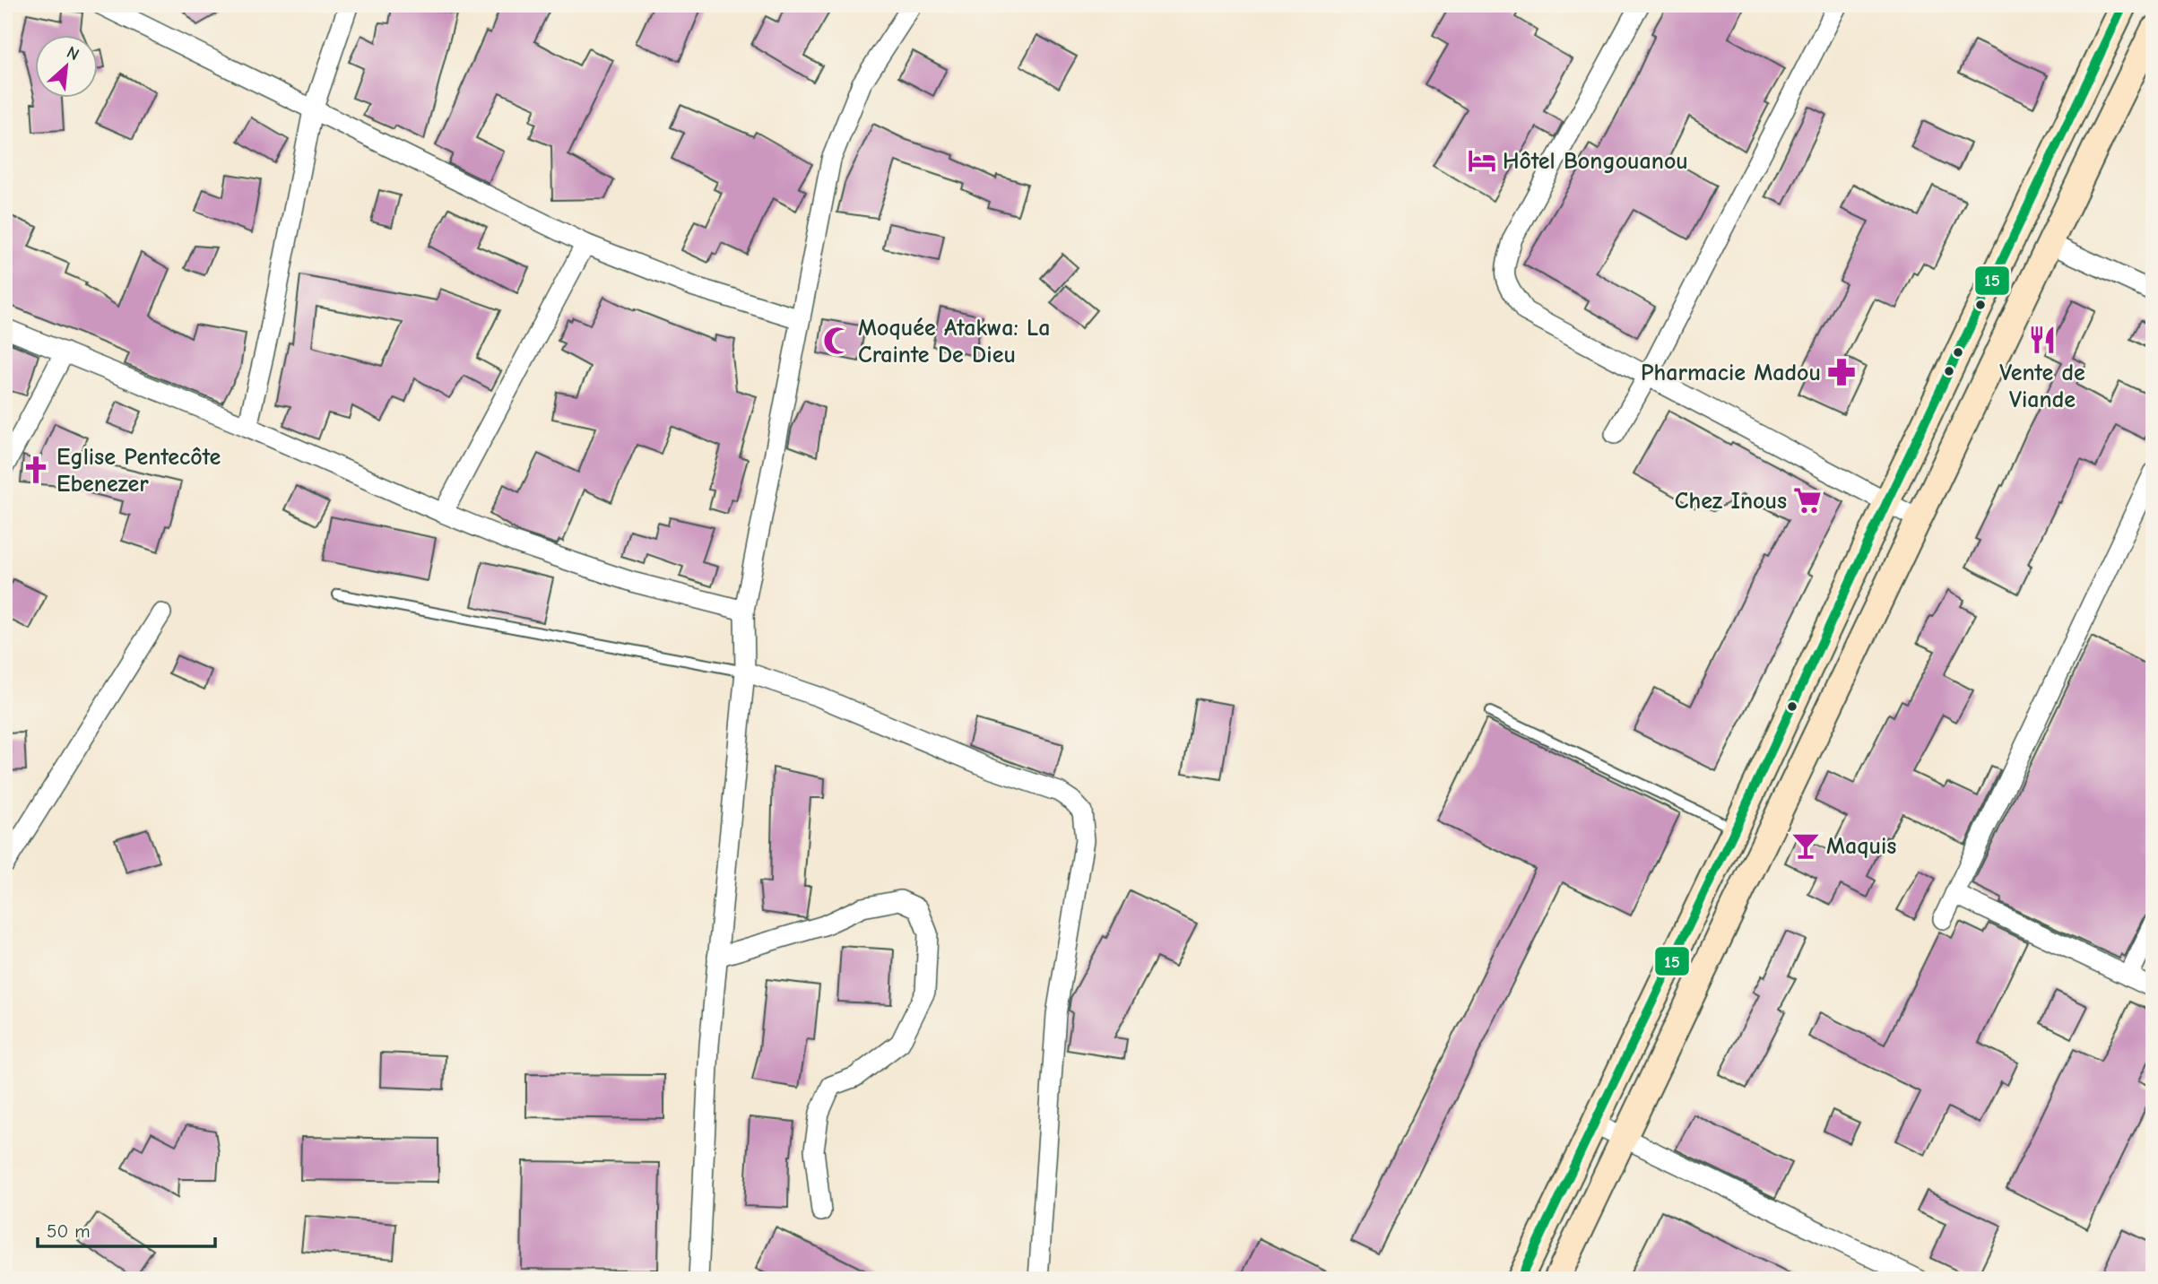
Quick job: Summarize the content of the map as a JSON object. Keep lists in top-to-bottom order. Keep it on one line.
{"places":{"hotel":["Hôtel Bongouanou"],"restaurant":["Vente de Viande"],"mosque":["Moquée Atakwa: La Crainte De Dieu"],"pharmacy":["Pharmacie Madou"],"church":["Eglise Pentecôte Ebenezer"],"supermarket":["Chez Inous"],"bar":["Maquis"]},"lines":["transit line 15"],"scale_bar":"50 m","north":"top right"}
